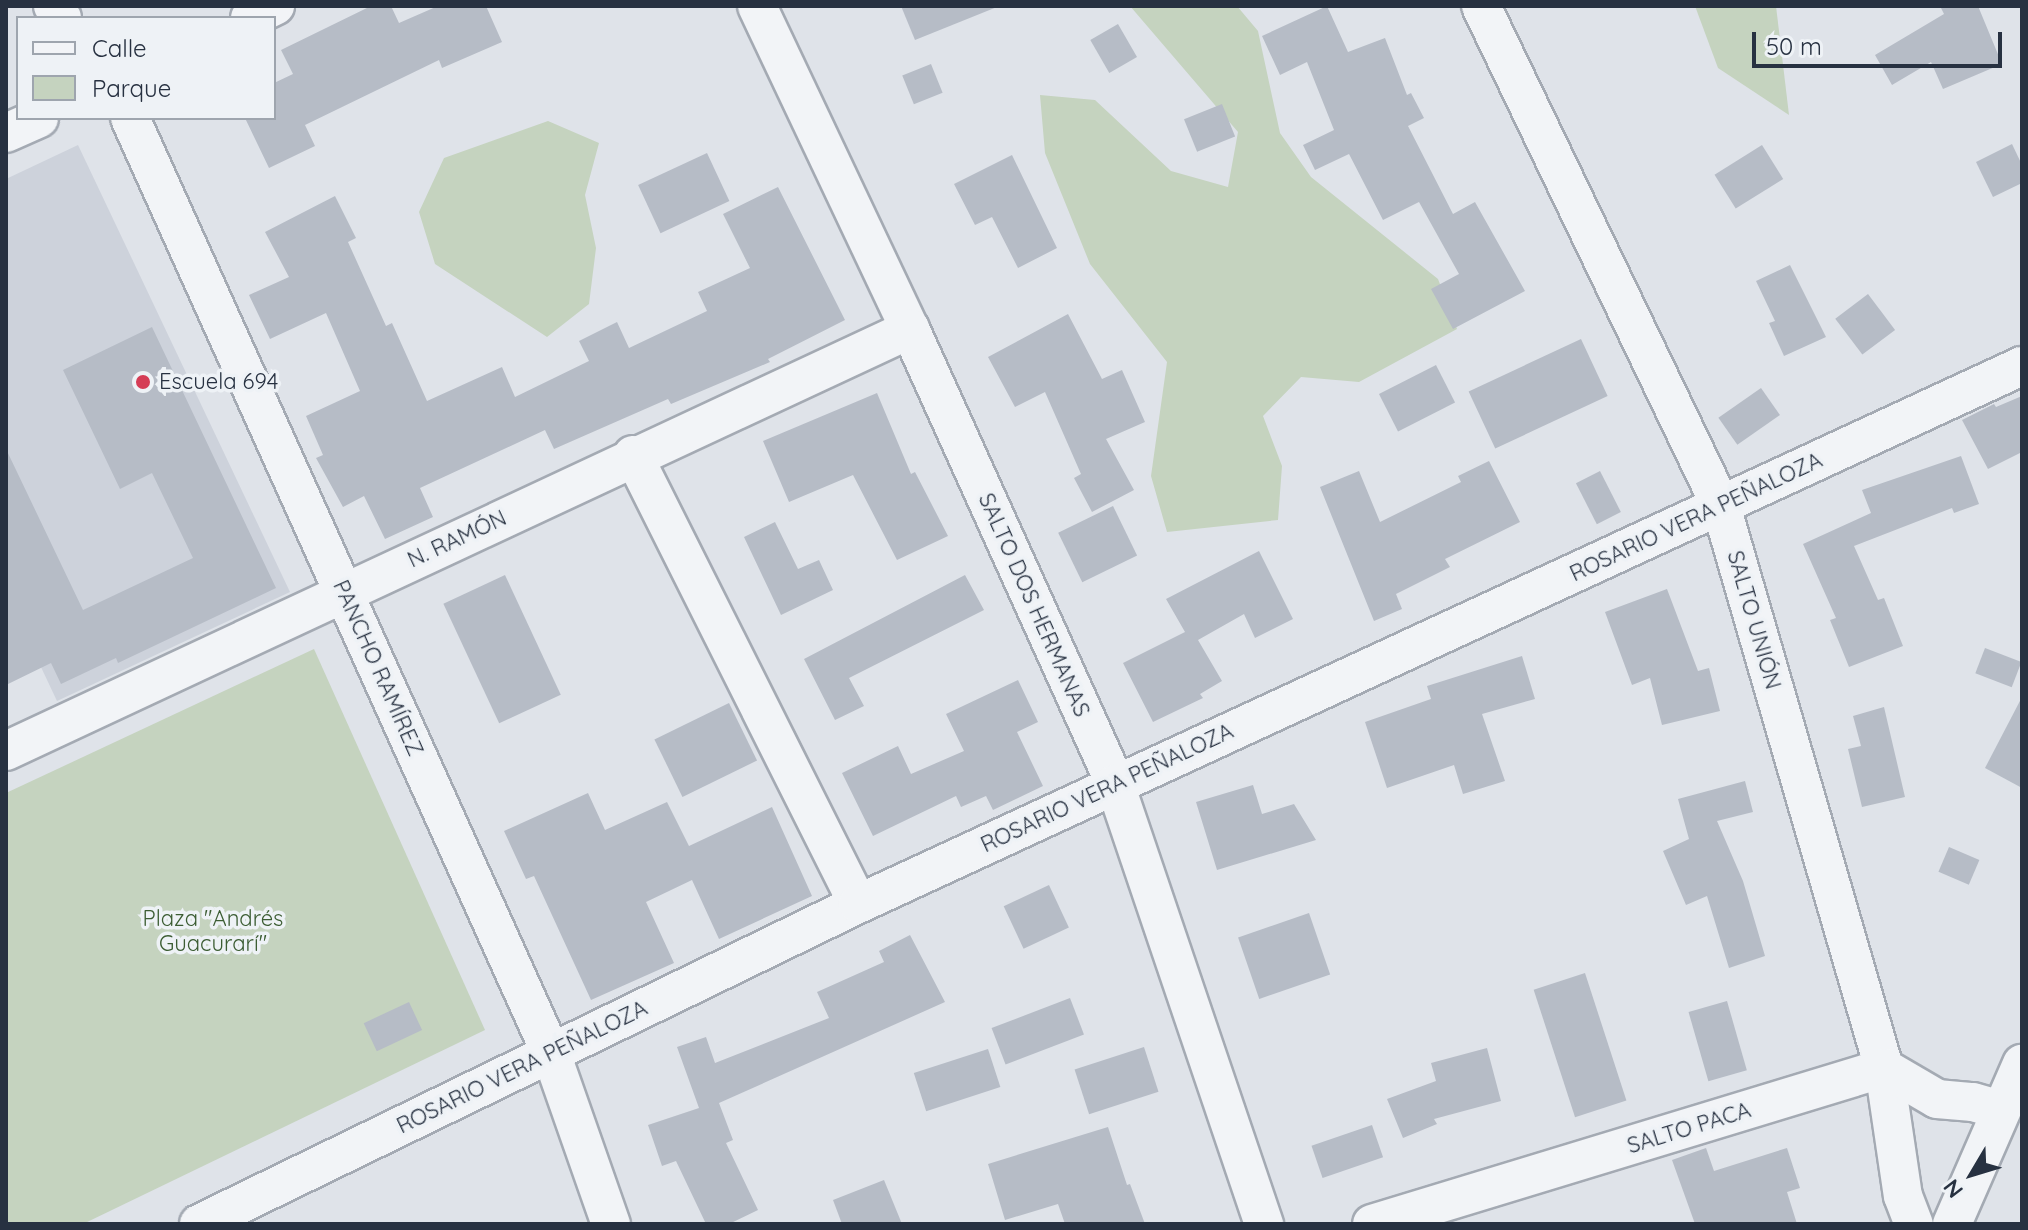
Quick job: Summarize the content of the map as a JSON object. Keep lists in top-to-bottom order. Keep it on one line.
{"streets":{"street":["ROSARIO VERA PEÑALOZA","N. RAMÓN","SALTO DOS HERMANAS","SALTO UNIÓN","PANCHO RAMÍREZ","SALTO PACA"]},"crossings":[["ROSARIO VERA PEÑALOZA","SALTO DOS HERMANAS"],["ROSARIO VERA PEÑALOZA","SALTO UNIÓN"],["ROSARIO VERA PEÑALOZA","PANCHO RAMÍREZ"],["N. RAMÓN","SALTO DOS HERMANAS"],["N. RAMÓN","PANCHO RAMÍREZ"],["SALTO UNIÓN","SALTO PACA"]],"parks":["Plaza \"Andrés Guacurarí\""],"places":["Escuela 694"],"legend":["Calle","Parque"],"scale_bar":"50 m","north":"bottom left"}
